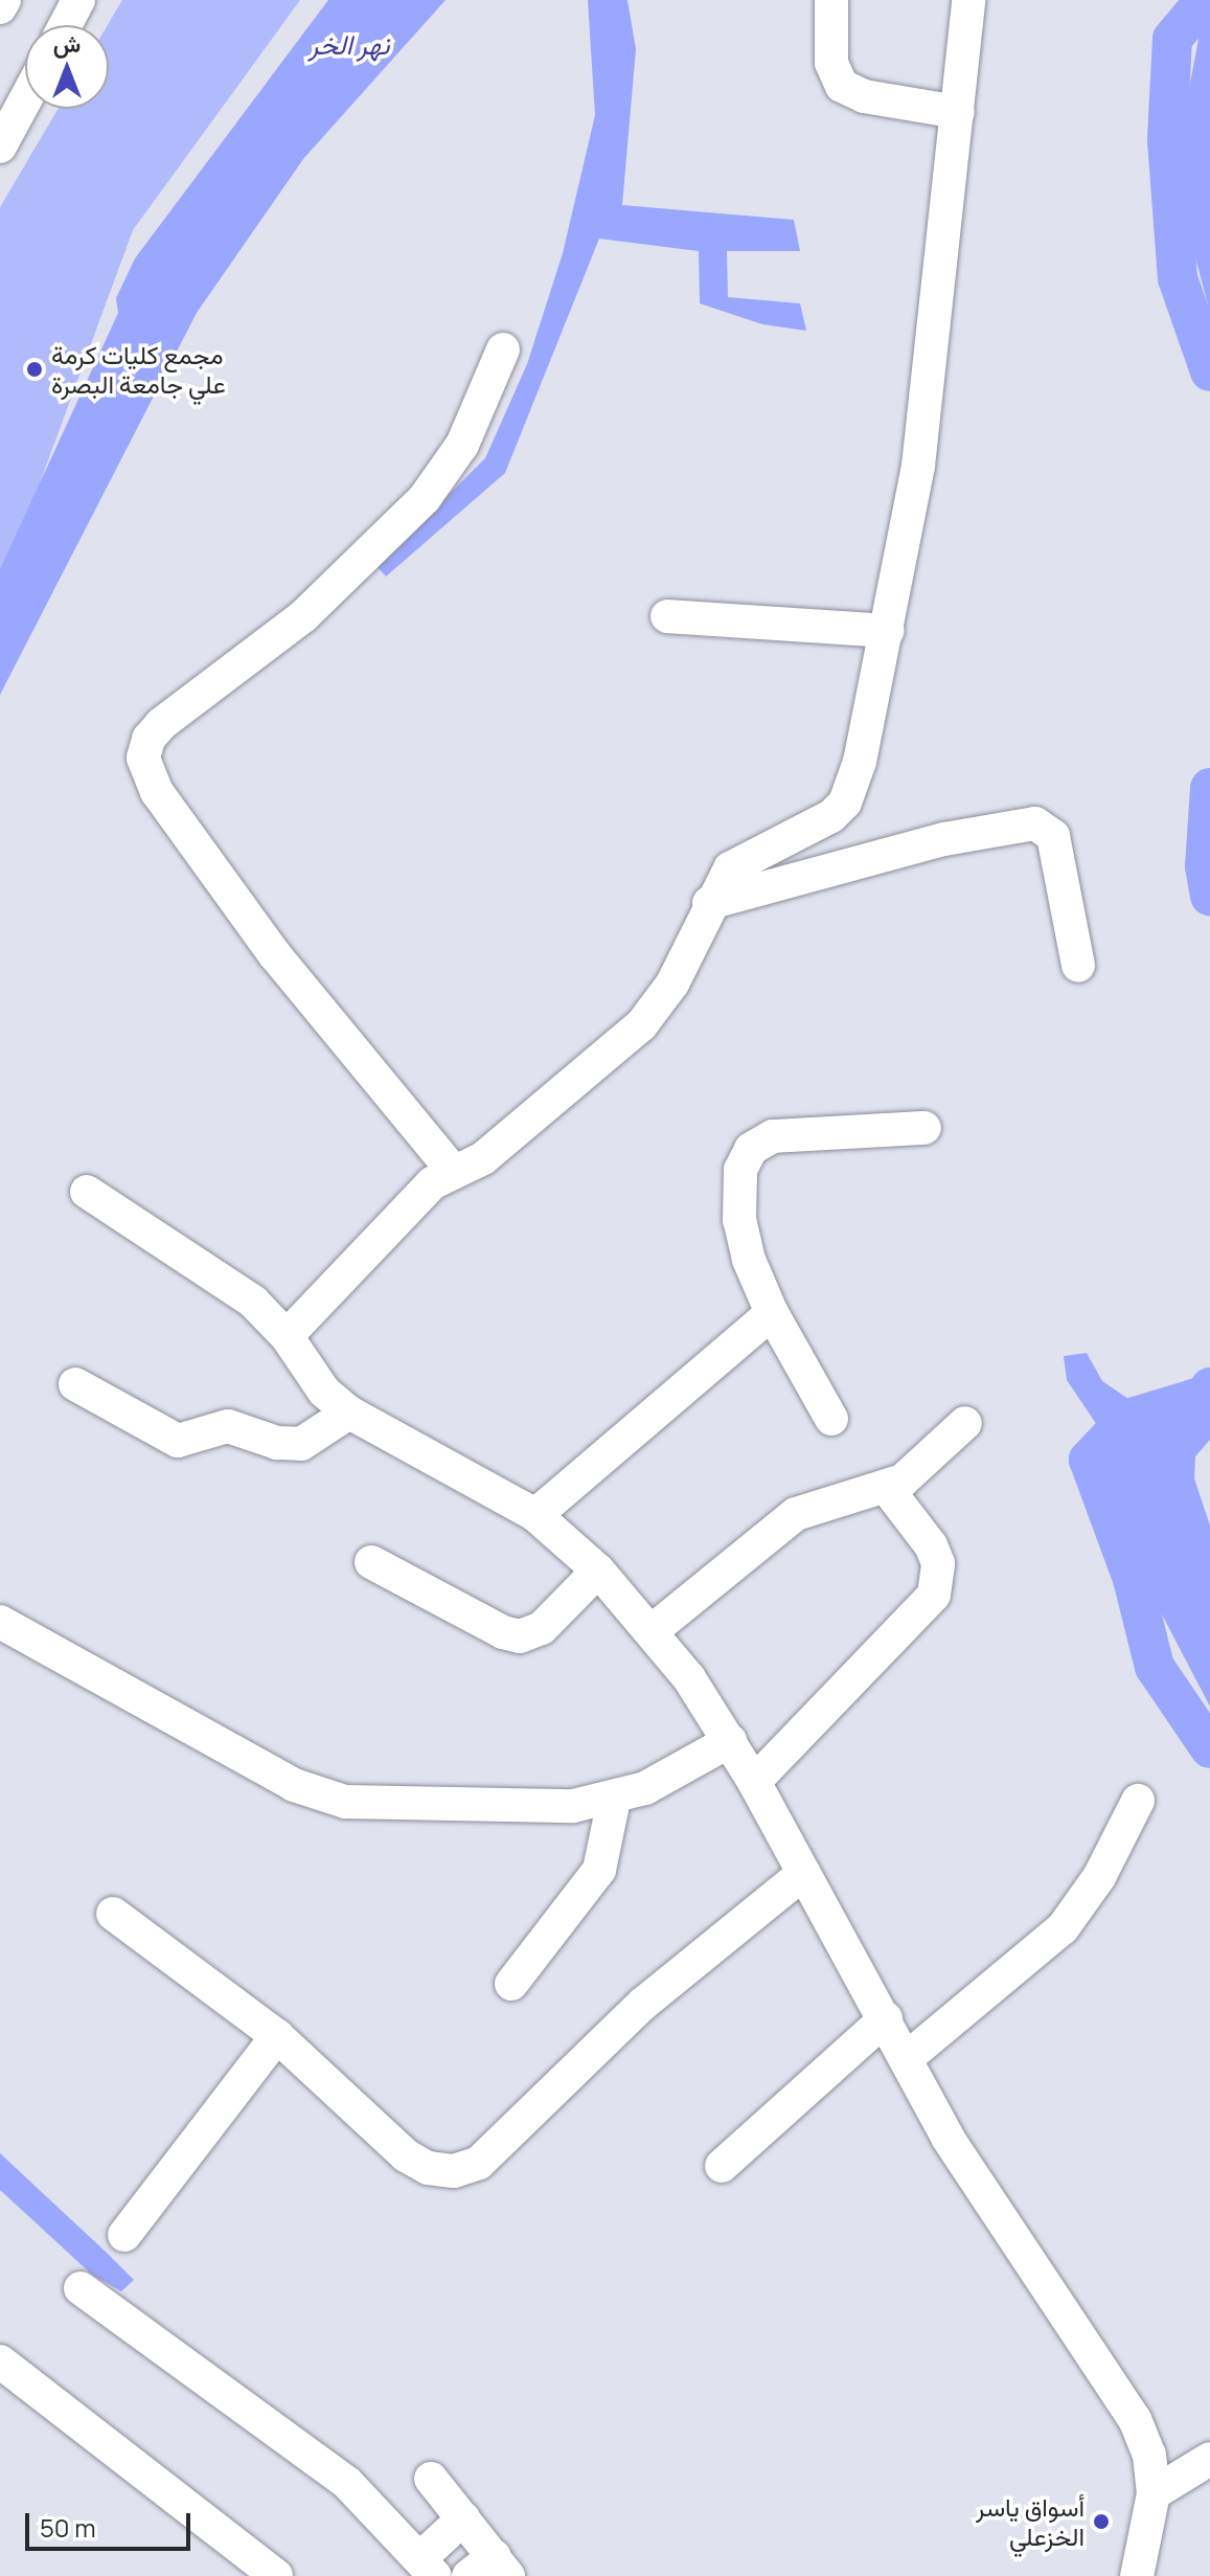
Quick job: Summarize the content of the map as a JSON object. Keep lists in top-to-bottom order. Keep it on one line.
{"water":["نهر الخر"],"places":["مجمع كليات كرمة علي جامعة البصرة","أسواق ياسر الخزعلي"],"scale_bar":"50 m","north":"top"}
